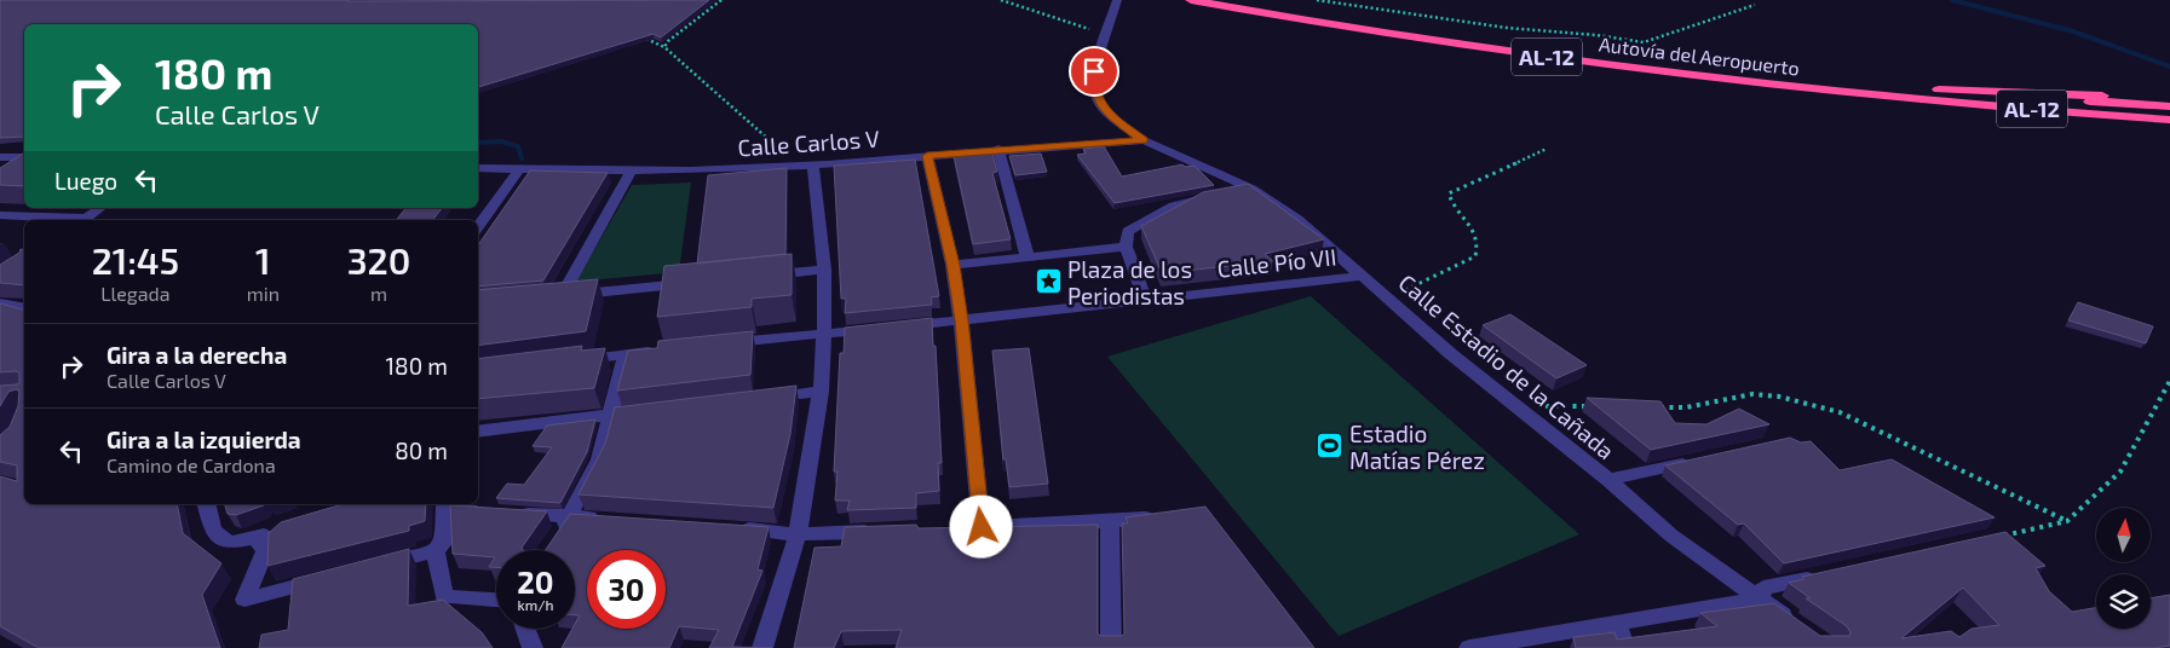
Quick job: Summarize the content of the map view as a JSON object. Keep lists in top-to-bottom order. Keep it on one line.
{"streets":{"highway":["Autovía del Aeropuerto","AL-12"],"street":["Calle Carlos V","Calle Pío VII","Calle Estadio de la Cañada"]},"crossings":[["Calle Carlos V","Calle Estadio de la Cañada"],["Calle Pío VII","Calle Estadio de la Cañada"]],"places":{"place":["Plaza de los Periodistas"],"sports":["Estadio Matías Pérez"]},"north":"top","page":{"turn":["180 m","Calle Carlos V"],"then":"Luego","eta":["21:45","Llegada","1","min","320","m"],"list":[{"name":"Gira a la derecha","note":"Calle Carlos V","value":"180 m"},{"name":"Gira a la izquierda","note":"Camino de Cardona","value":"80 m"}],"speed":"20 km/h","limit":"30"}}
